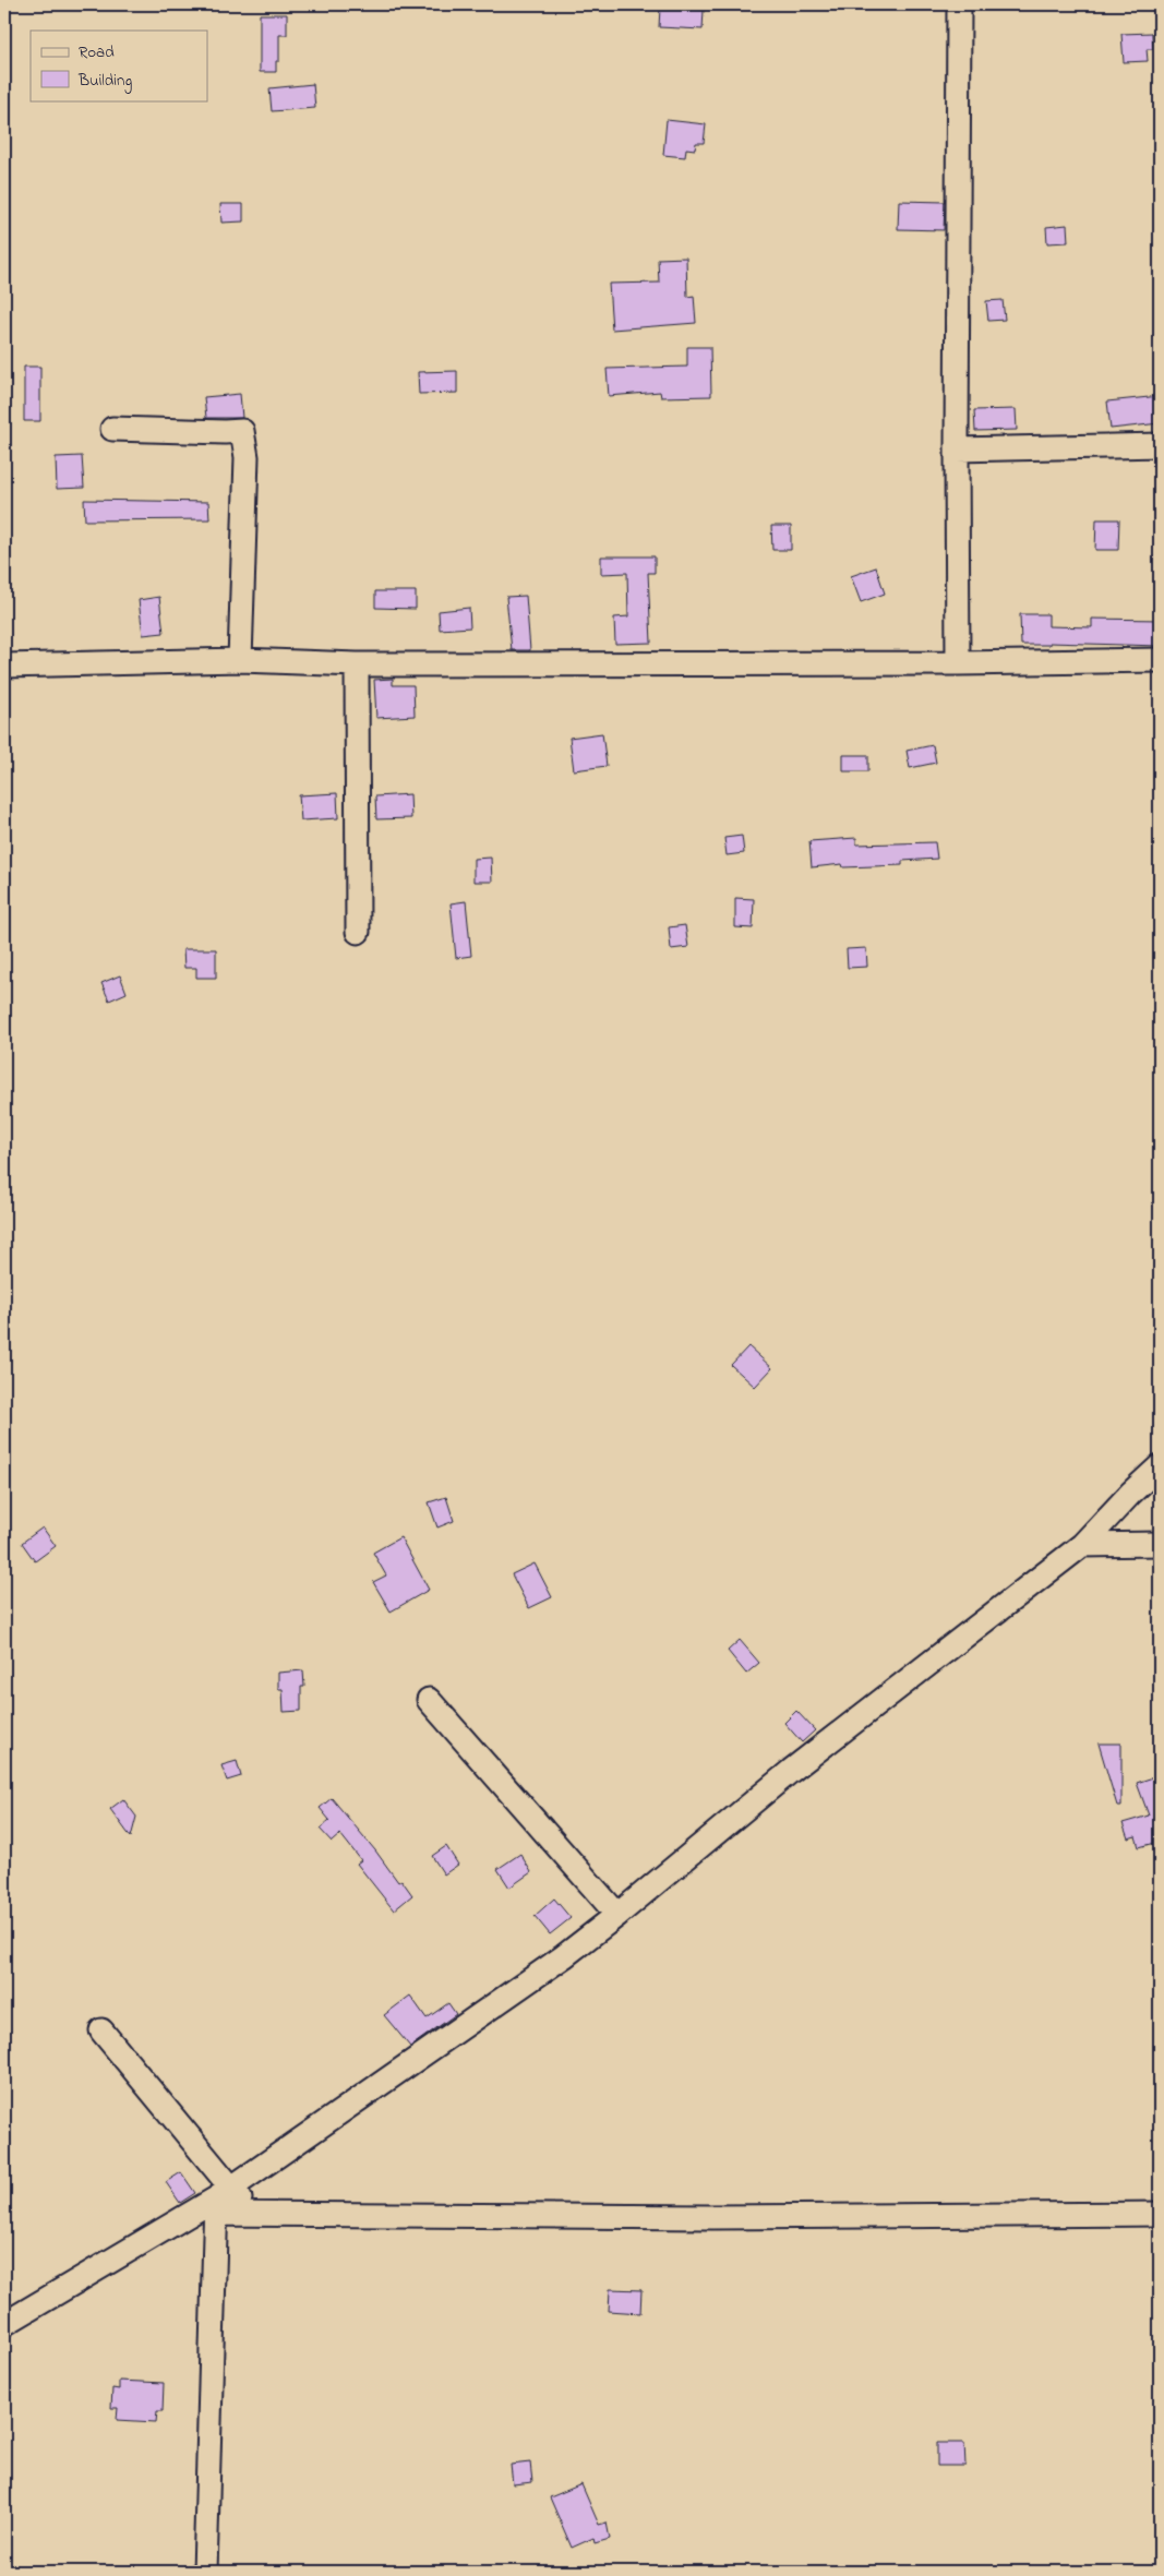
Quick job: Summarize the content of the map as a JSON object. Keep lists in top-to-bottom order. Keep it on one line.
{"legend":["Road","Building"]}
